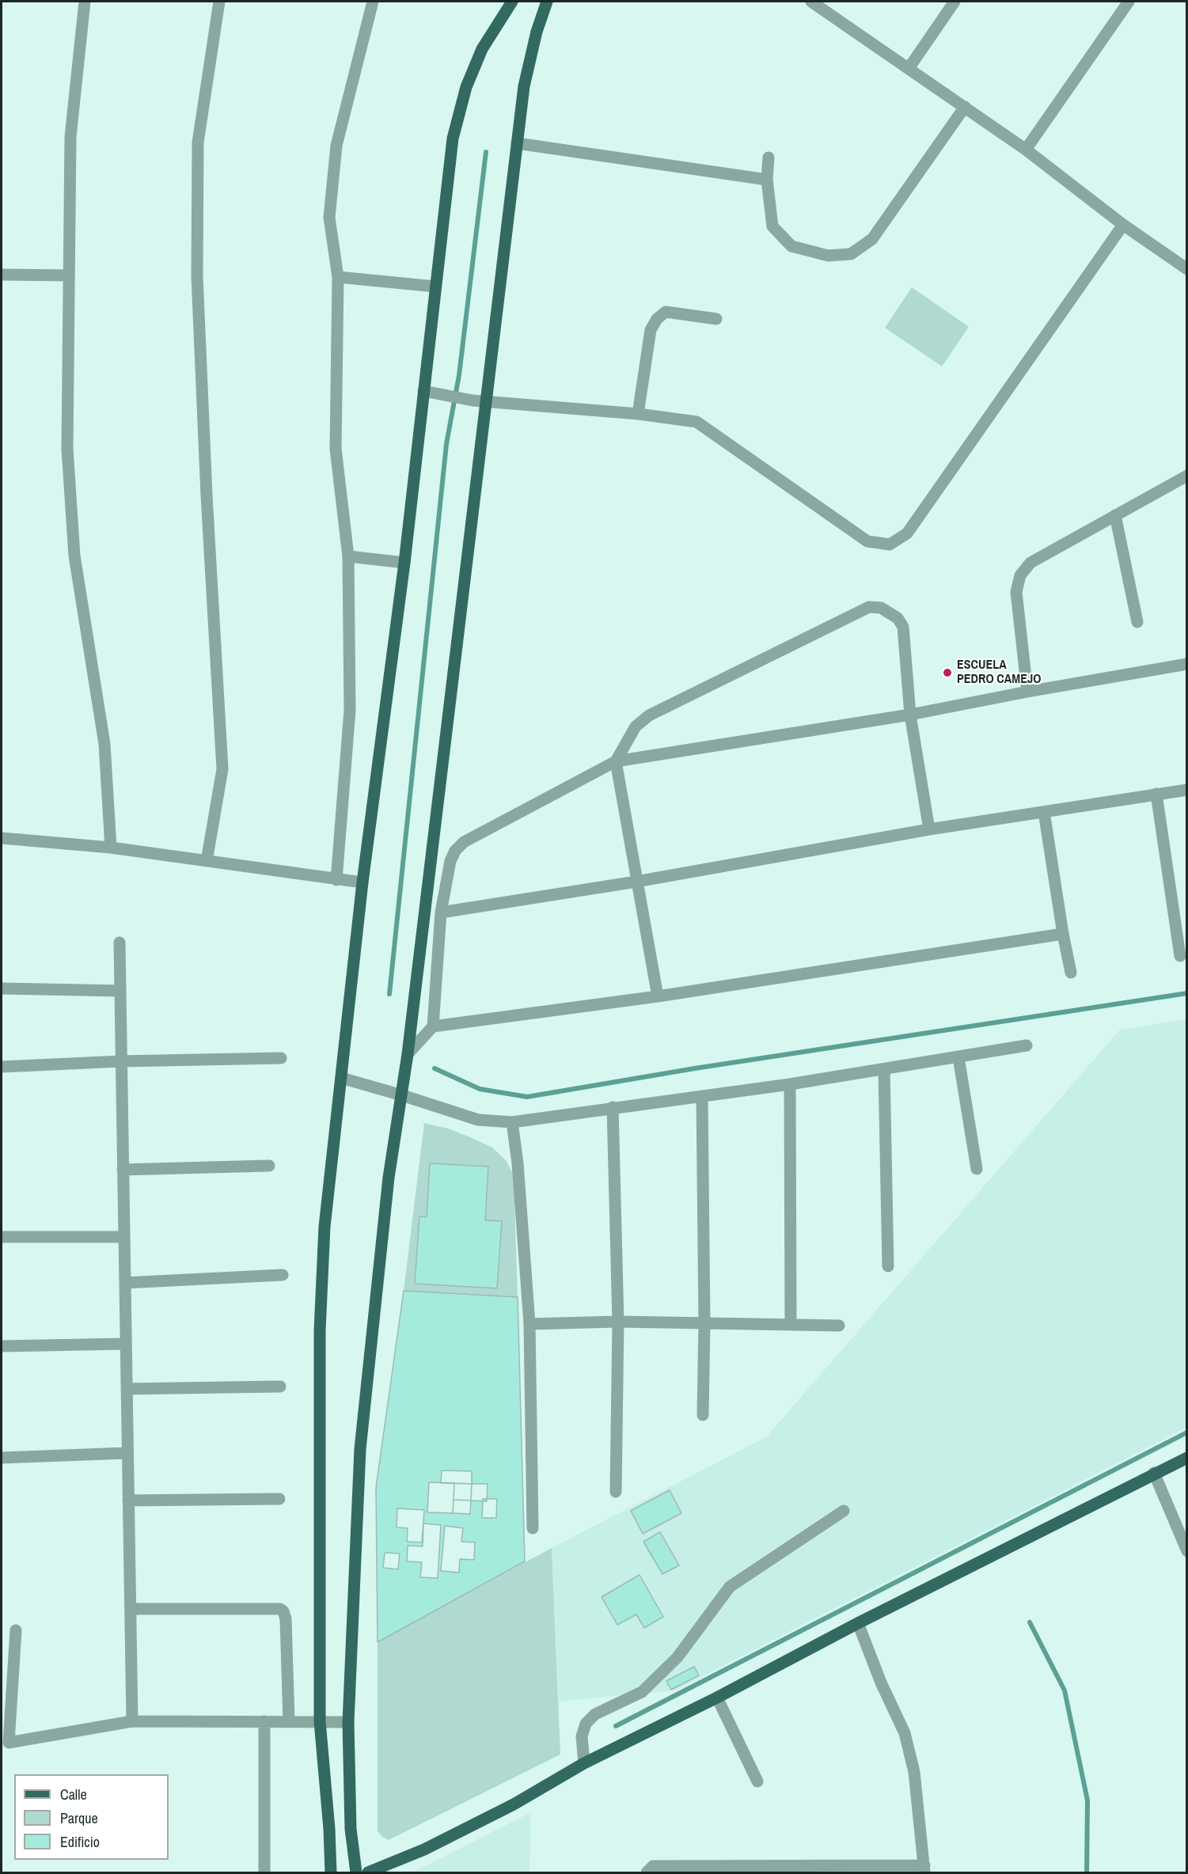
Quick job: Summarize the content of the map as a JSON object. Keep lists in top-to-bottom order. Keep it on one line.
{"places":["ESCUELA PEDRO CAMEJO"],"legend":["Calle","Parque","Edificio"]}
